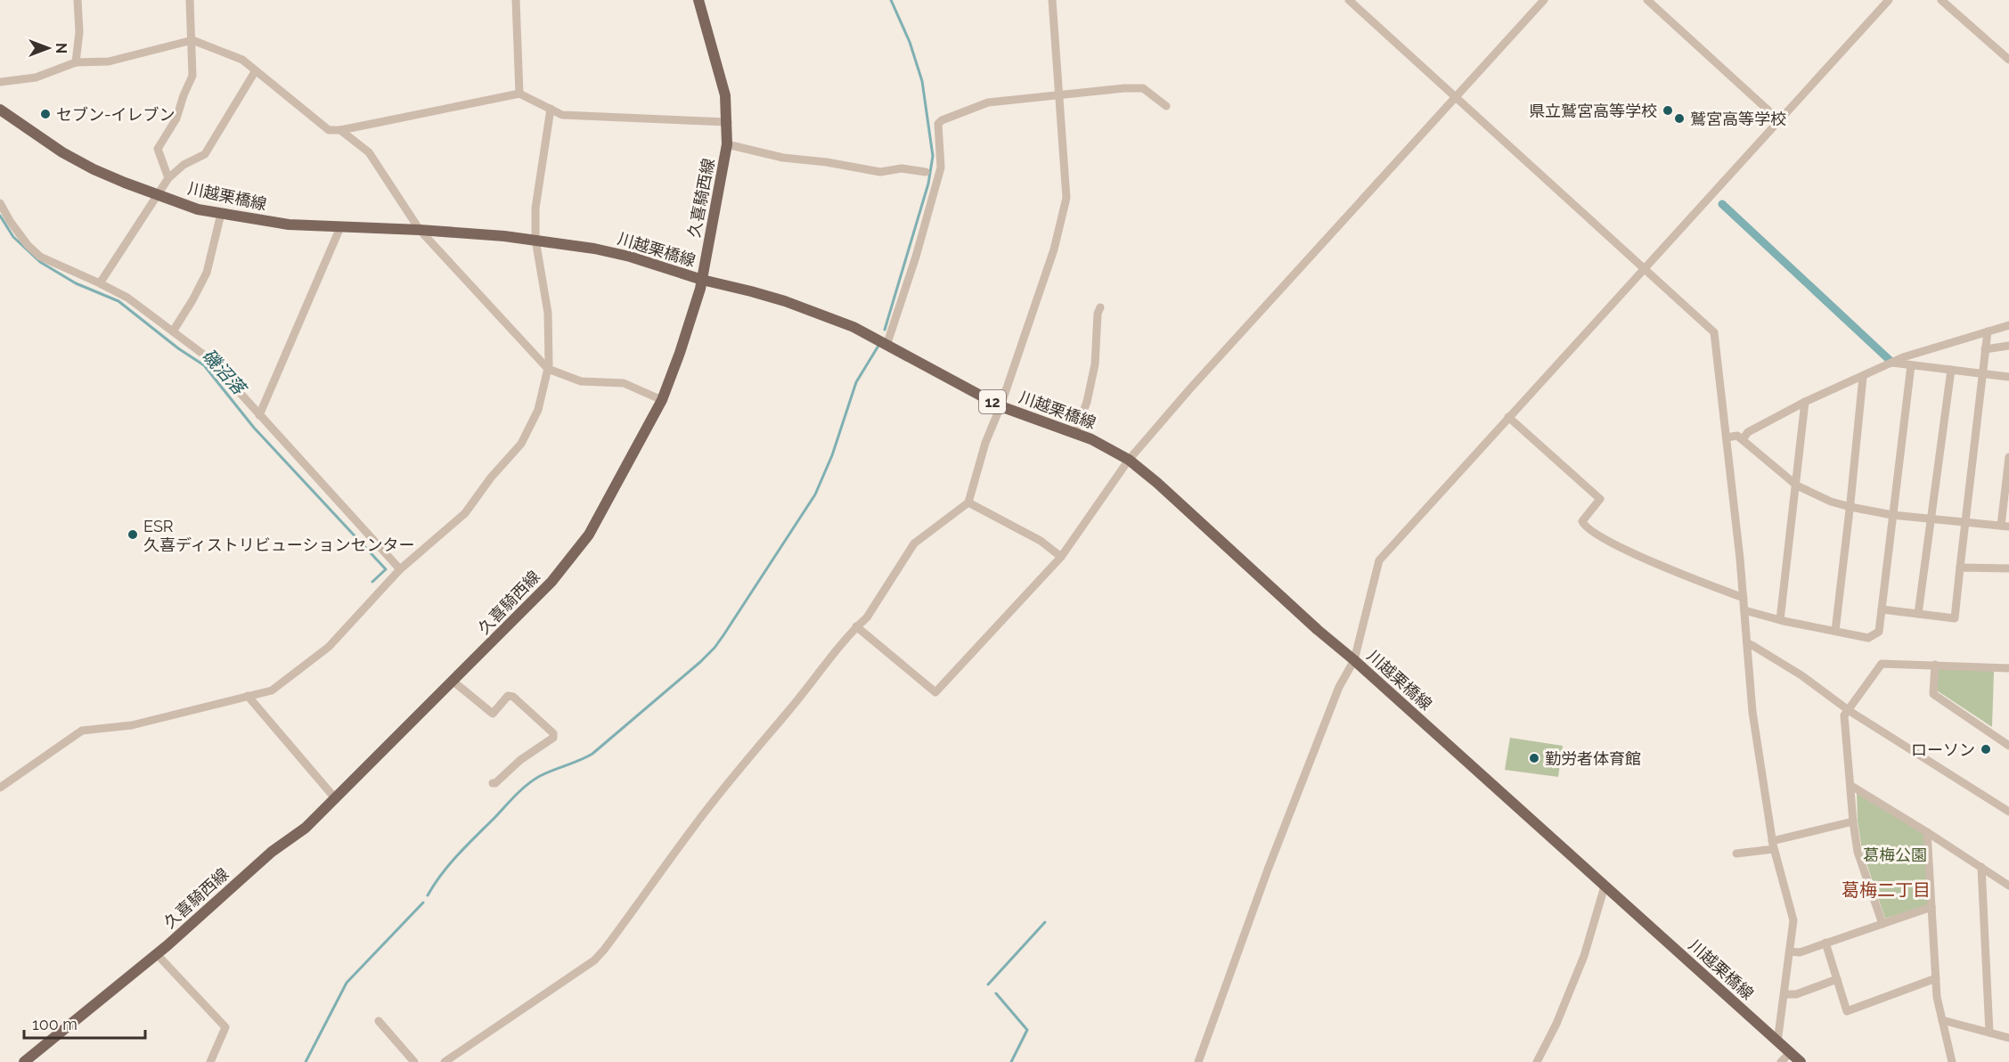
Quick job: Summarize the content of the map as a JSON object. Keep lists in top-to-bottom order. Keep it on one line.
{"streets":{"main road":["川越栗橋線","久喜騎西線","12"]},"crossings":[["川越栗橋線","久喜騎西線"]],"districts":["葛梅二丁目"],"water":["磯沼落"],"parks":["葛梅公園"],"places":["県立鷲宮高等学校","セブン-イレブン","鷲宮高等学校","ESR 久喜ディストリビューションセンター","ローソン","勤労者体育館"],"scale_bar":"100 m","north":"right"}
